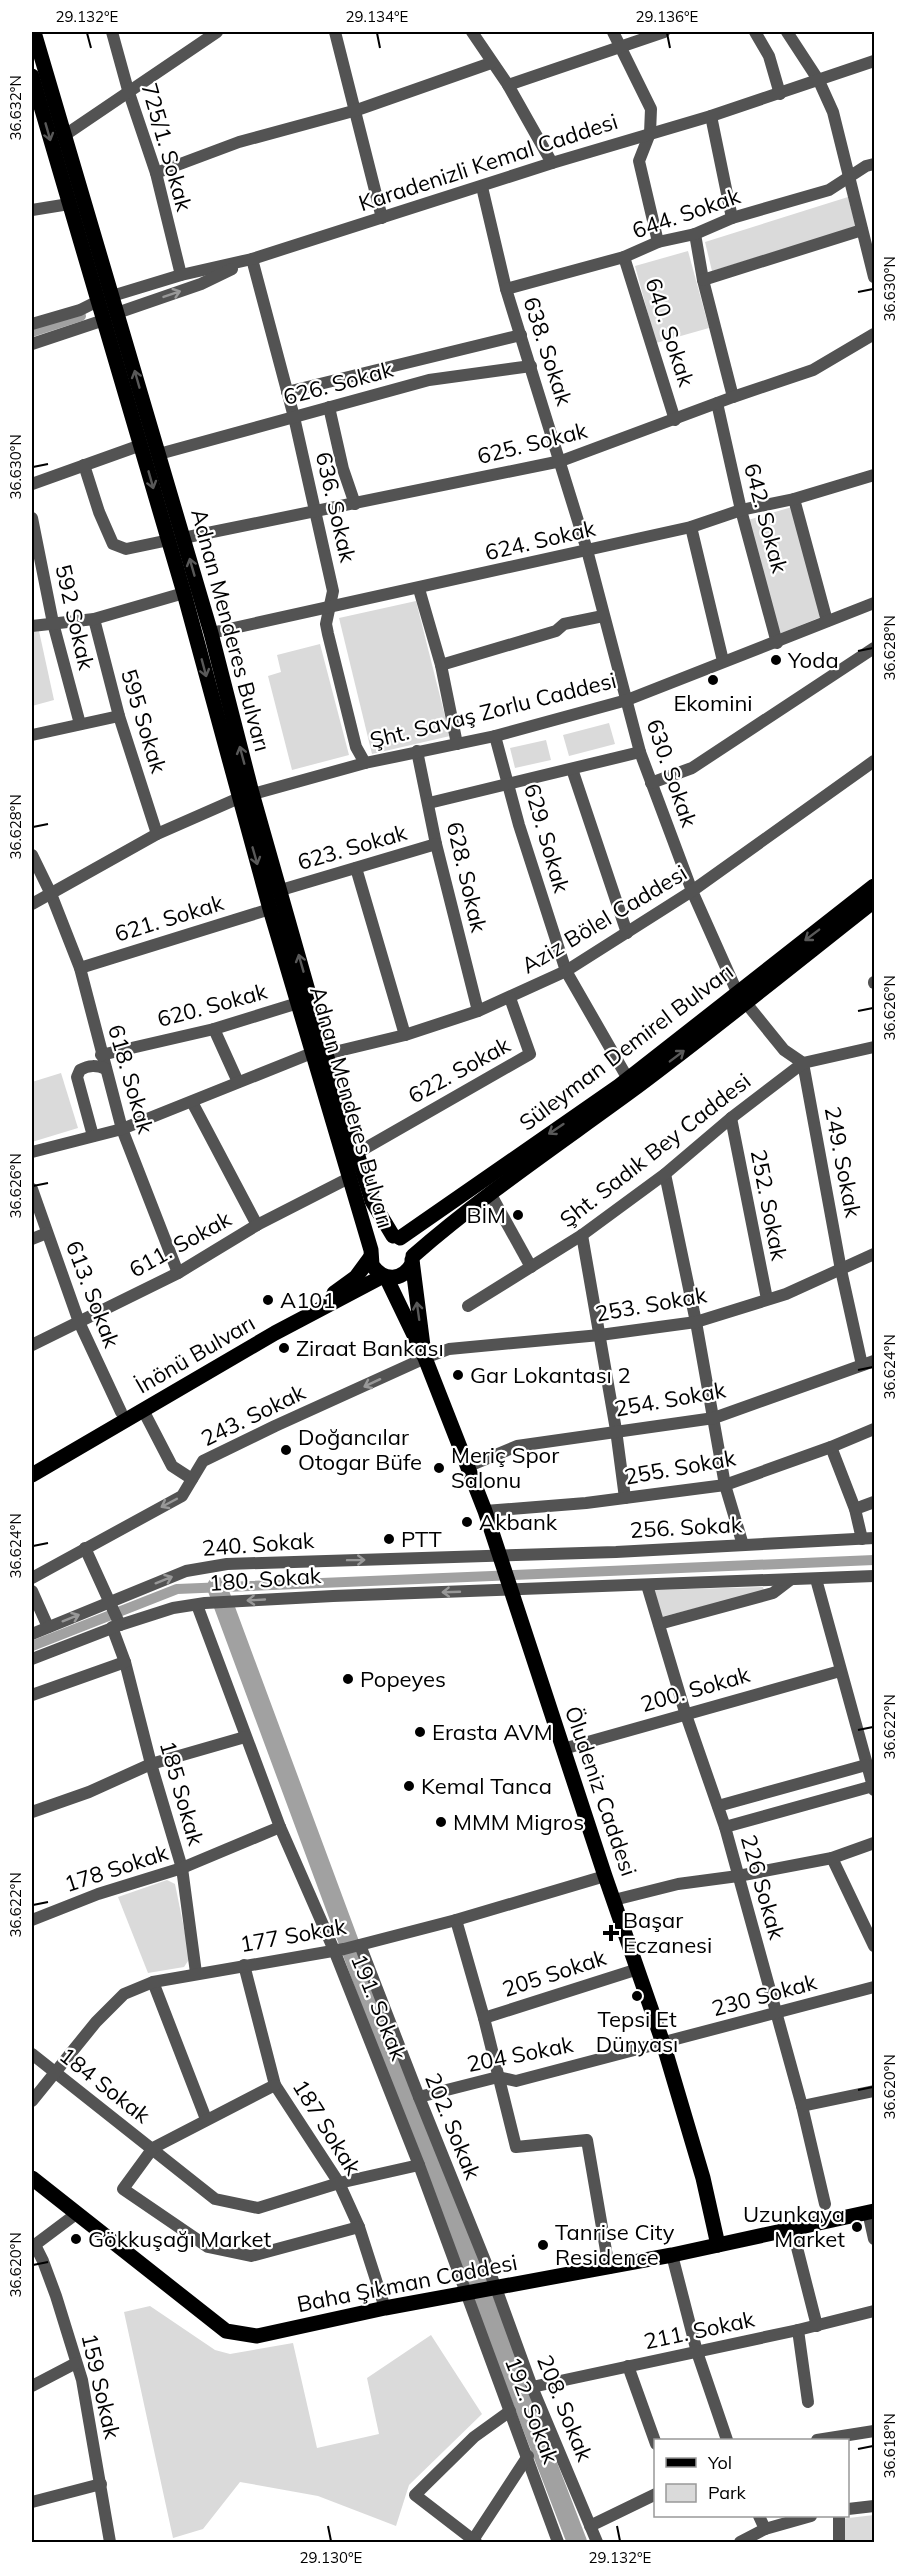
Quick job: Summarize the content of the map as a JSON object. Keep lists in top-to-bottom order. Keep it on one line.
{"streets":{"main road":["Adnan Menderes Bulvarı","Süleyman Demirel Bulvarı","İnönü Bulvarı","Öludeniz Caddesi","Baha Şıkman Caddesi"],"street":["725/1. Sokak","Karadenizli Kemal Caddesi","644. Sokak","640. Sokak","638. Sokak","626. Sokak","625. Sokak","636. Sokak","642. Sokak","624. Sokak","592 Sokak","Şht. Savaş Zorlu Caddesi","595 Sokak","630. Sokak","629. Sokak","623. Sokak","628. Sokak","621. Sokak","Aziz Bölel Caddesi","620. Sokak","622. Sokak","618. Sokak","Şht. Sadık Bey Caddesi","249. Sokak","252. Sokak","611. Sokak","613. Sokak","253. Sokak","254. Sokak","243. Sokak","255. Sokak","256. Sokak","240. Sokak","180. Sokak","200. Sokak","185 Sokak","178 Sokak","226 Sokak","177 Sokak","205 Sokak","230 Sokak","191. Sokak","204 Sokak","184 Sokak","202. Sokak","187 Sokak","211. Sokak","159 Sokak","208. Sokak","192. Sokak"]},"crossings":[["725/1. Sokak","Karadenizli Kemal Caddesi"],["Karadenizli Kemal Caddesi","638. Sokak"],["Karadenizli Kemal Caddesi","636. Sokak"],["Karadenizli Kemal Caddesi","Adnan Menderes Bulvarı"],["644. Sokak","640. Sokak"],["644. Sokak","638. Sokak"],["640. Sokak","625. Sokak"],["638. Sokak","626. Sokak"],["638. Sokak","625. Sokak"],["638. Sokak","624. Sokak"],["638. Sokak","Şht. Savaş Zorlu Caddesi"],["638. Sokak","630. Sokak"],["626. Sokak","636. Sokak"],["626. Sokak","Adnan Menderes Bulvarı"],["625. Sokak","636. Sokak"],["625. Sokak","642. Sokak"],["625. Sokak","Adnan Menderes Bulvarı"],["636. Sokak","624. Sokak"],["636. Sokak","Şht. Savaş Zorlu Caddesi"],["642. Sokak","624. Sokak"],["642. Sokak","Şht. Savaş Zorlu Caddesi"],["624. Sokak","Adnan Menderes Bulvarı"],["Adnan Menderes Bulvarı","Şht. Savaş Zorlu Caddesi"],["Adnan Menderes Bulvarı","623. Sokak"],["Adnan Menderes Bulvarı","621. Sokak"],["Adnan Menderes Bulvarı","Aziz Bölel Caddesi"],["Adnan Menderes Bulvarı","620. Sokak"],["Adnan Menderes Bulvarı","Süleyman Demirel Bulvarı"],["Adnan Menderes Bulvarı","622. Sokak"],["Adnan Menderes Bulvarı","611. Sokak"],["Adnan Menderes Bulvarı","253. Sokak"],["Adnan Menderes Bulvarı","İnönü Bulvarı"],["Adnan Menderes Bulvarı","243. Sokak"],["Adnan Menderes Bulvarı","Öludeniz Caddesi"],["Şht. Savaş Zorlu Caddesi","595 Sokak"],["Şht. Savaş Zorlu Caddesi","630. Sokak"],["Şht. Savaş Zorlu Caddesi","629. Sokak"],["Şht. Savaş Zorlu Caddesi","628. Sokak"],["Şht. Savaş Zorlu Caddesi","618. Sokak"],["630. Sokak","Aziz Bölel Caddesi"],["630. Sokak","Süleyman Demirel Bulvarı"],["630. Sokak","Şht. Sadık Bey Caddesi"],["630. Sokak","249. Sokak"],["629. Sokak","Aziz Bölel Caddesi"],["629. Sokak","Süleyman Demirel Bulvarı"],["623. Sokak","628. Sokak"],["628. Sokak","Aziz Bölel Caddesi"],["621. Sokak","618. Sokak"],["Aziz Bölel Caddesi","622. Sokak"],["Aziz Bölel Caddesi","618. Sokak"],["620. Sokak","618. Sokak"],["Süleyman Demirel Bulvarı","İnönü Bulvarı"],["618. Sokak","611. Sokak"],["Şht. Sadık Bey Caddesi","249. Sokak"],["Şht. Sadık Bey Caddesi","252. Sokak"],["249. Sokak","253. Sokak"],["249. Sokak","254. Sokak"],["252. Sokak","253. Sokak"],["611. Sokak","613. Sokak"],["613. Sokak","İnönü Bulvarı"],["253. Sokak","243. Sokak"],["253. Sokak","Öludeniz Caddesi"],["254. Sokak","Öludeniz Caddesi"],["243. Sokak","Öludeniz Caddesi"],["243. Sokak","185 Sokak"],["255. Sokak","Öludeniz Caddesi"],["256. Sokak","240. Sokak"],["256. Sokak","Öludeniz Caddesi"],["240. Sokak","Öludeniz Caddesi"],["240. Sokak","185 Sokak"],["180. Sokak","Öludeniz Caddesi"],["180. Sokak","185 Sokak"],["180. Sokak","191. Sokak"],["200. Sokak","Öludeniz Caddesi"],["200. Sokak","226 Sokak"],["Öludeniz Caddesi","177 Sokak"],["Öludeniz Caddesi","205 Sokak"],["Öludeniz Caddesi","230 Sokak"],["Öludeniz Caddesi","204 Sokak"],["Öludeniz Caddesi","Baha Şıkman Caddesi"],["185 Sokak","178 Sokak"],["185 Sokak","177 Sokak"],["178 Sokak","191. Sokak"],["226 Sokak","230 Sokak"],["177 Sokak","191. Sokak"],["177 Sokak","184 Sokak"],["177 Sokak","202. Sokak"],["177 Sokak","187 Sokak"],["230 Sokak","204 Sokak"],["191. Sokak","184 Sokak"],["191. Sokak","Baha Şıkman Caddesi"],["191. Sokak","192. Sokak"],["204 Sokak","202. Sokak"],["184 Sokak","187 Sokak"],["202. Sokak","Baha Şıkman Caddesi"],["202. Sokak","208. Sokak"],["187 Sokak","Baha Şıkman Caddesi"],["Baha Şıkman Caddesi","208. Sokak"],["Baha Şıkman Caddesi","192. Sokak"],["211. Sokak","208. Sokak"]],"one_way":["243. Sokak","240. Sokak","180. Sokak"],"places":{"other":["Yoda","Ekomini","BİM","A101","Ziraat Bankası","Gar Lokantası 2","Doğancılar Otogar Büfe","Meriç Spor Salonu","Akbank","PTT","Popeyes","Erasta AVM","Kemal Tanca","MMM Migros","Tepsi Et Dünyası","Uzunkaya Market","Gökkuşağı Market","Tanrise City Residence"],"health":["Başar Eczanesi"]},"legend":["Yol","Park"],"coordinates":["29.132°E","29.134°E","29.136°E","36.632°N","36.630°N","36.628°N","36.626°N","36.624°N","36.622°N","36.620°N","36.618°N","29.130°E"]}
